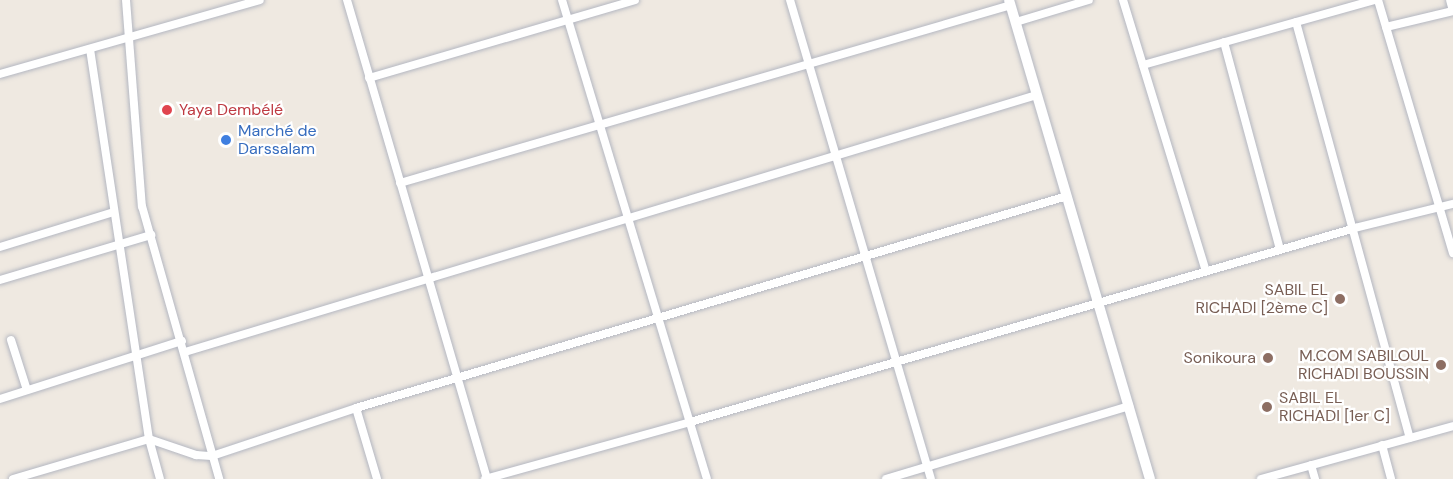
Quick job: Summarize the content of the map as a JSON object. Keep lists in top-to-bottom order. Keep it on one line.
{"places":["Yaya Dembélé","Marché de Darssalam","SABIL EL RICHADI [2ème C]","Sonikoura","M.COM SABILOUL RICHADI BOUSSIN","SABIL EL RICHADI [1er C]"]}
